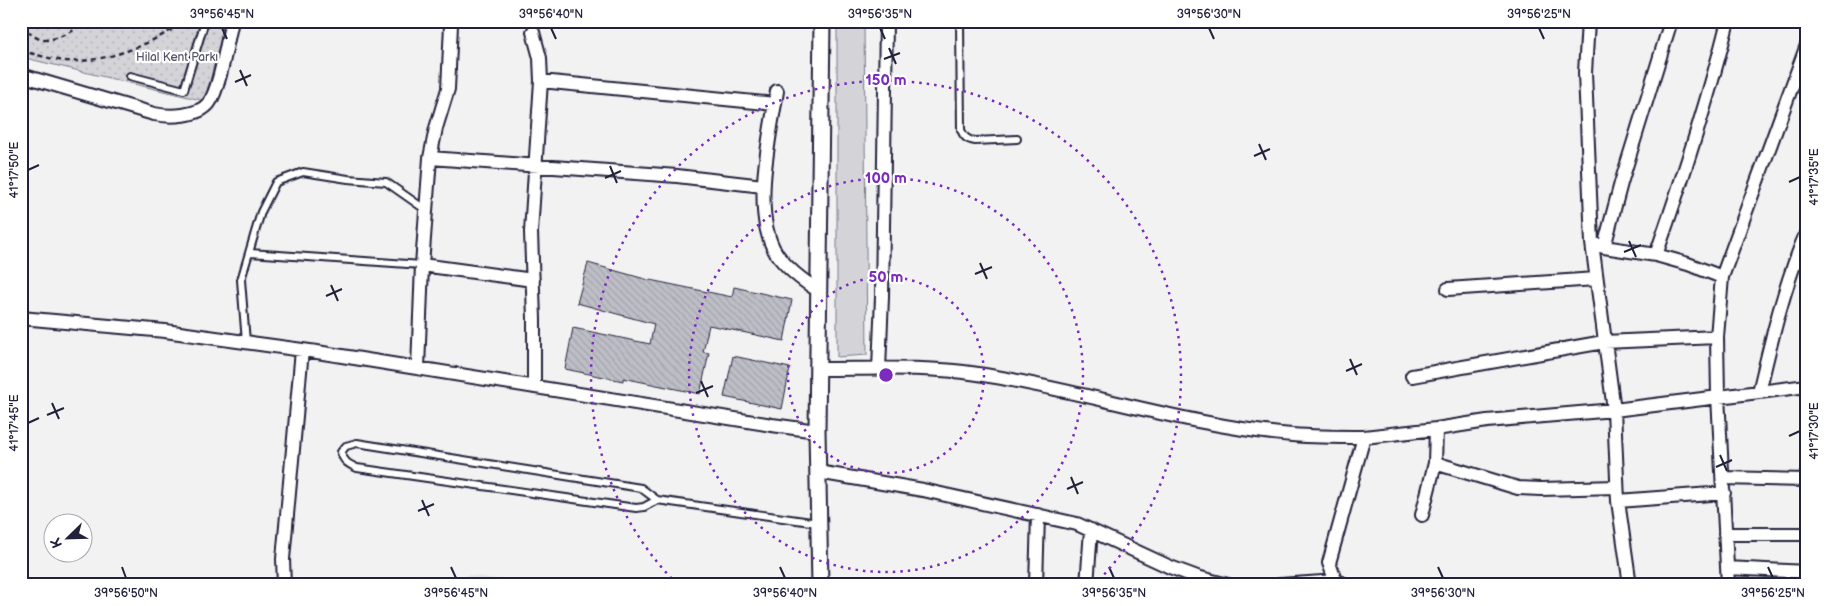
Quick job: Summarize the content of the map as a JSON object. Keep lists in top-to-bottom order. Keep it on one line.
{"parks":["Hilal Kent Parkı"],"north":"bottom left","coordinates":["39°56'45\"N","39°56'40\"N","39°56'35\"N","39°56'30\"N","39°56'25\"N","41°17'50\"E","41°17'35\"E","41°17'45\"E","41°17'30\"E","39°56'50\"N"],"rings":["150 m","100 m","50 m"]}
